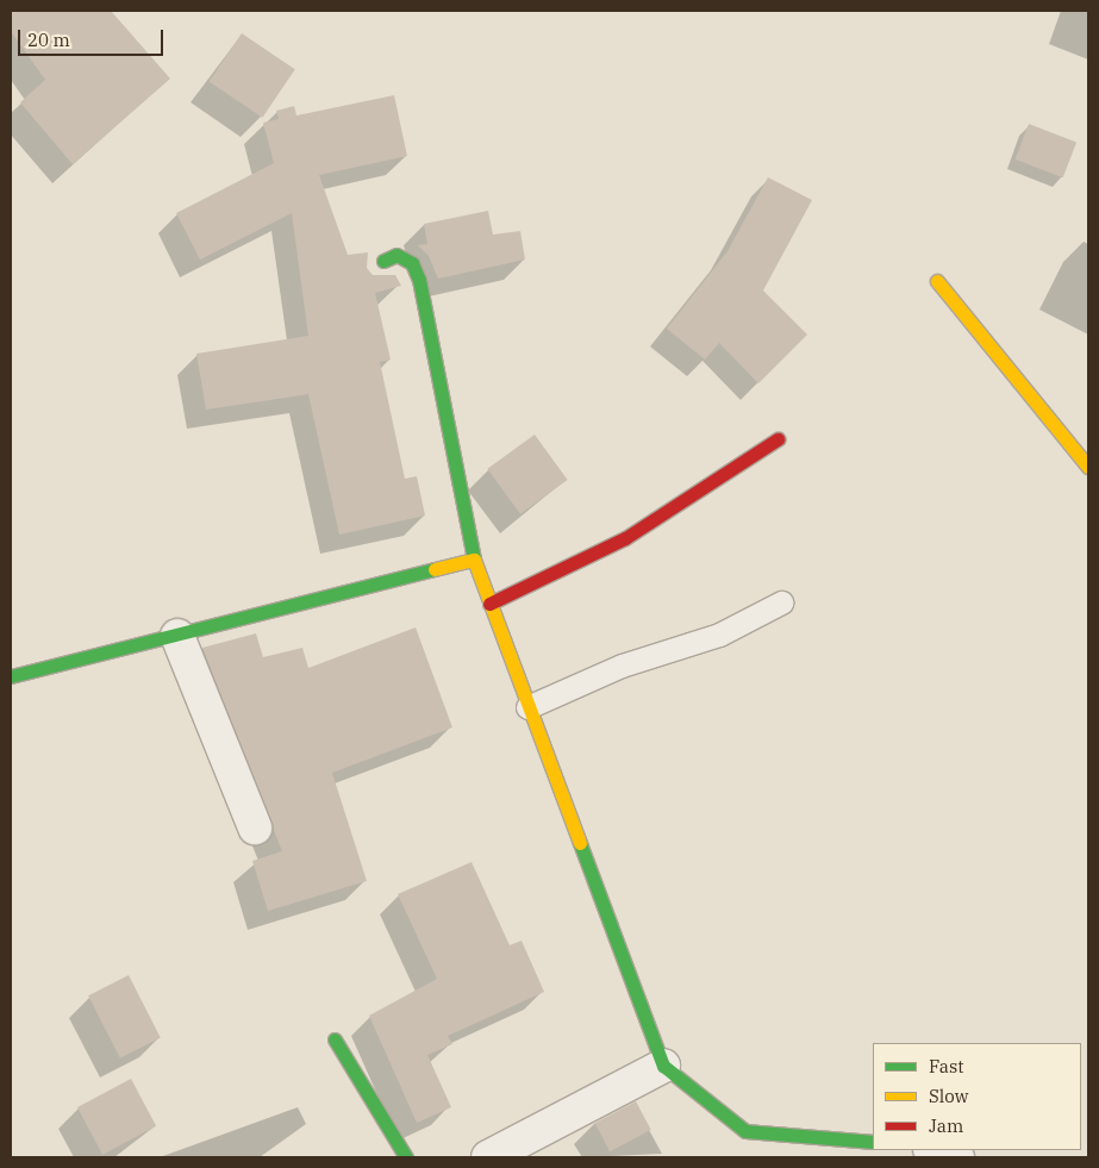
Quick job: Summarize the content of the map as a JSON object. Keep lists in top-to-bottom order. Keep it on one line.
{"legend":["Fast","Slow","Jam"],"scale_bar":"20 m"}
